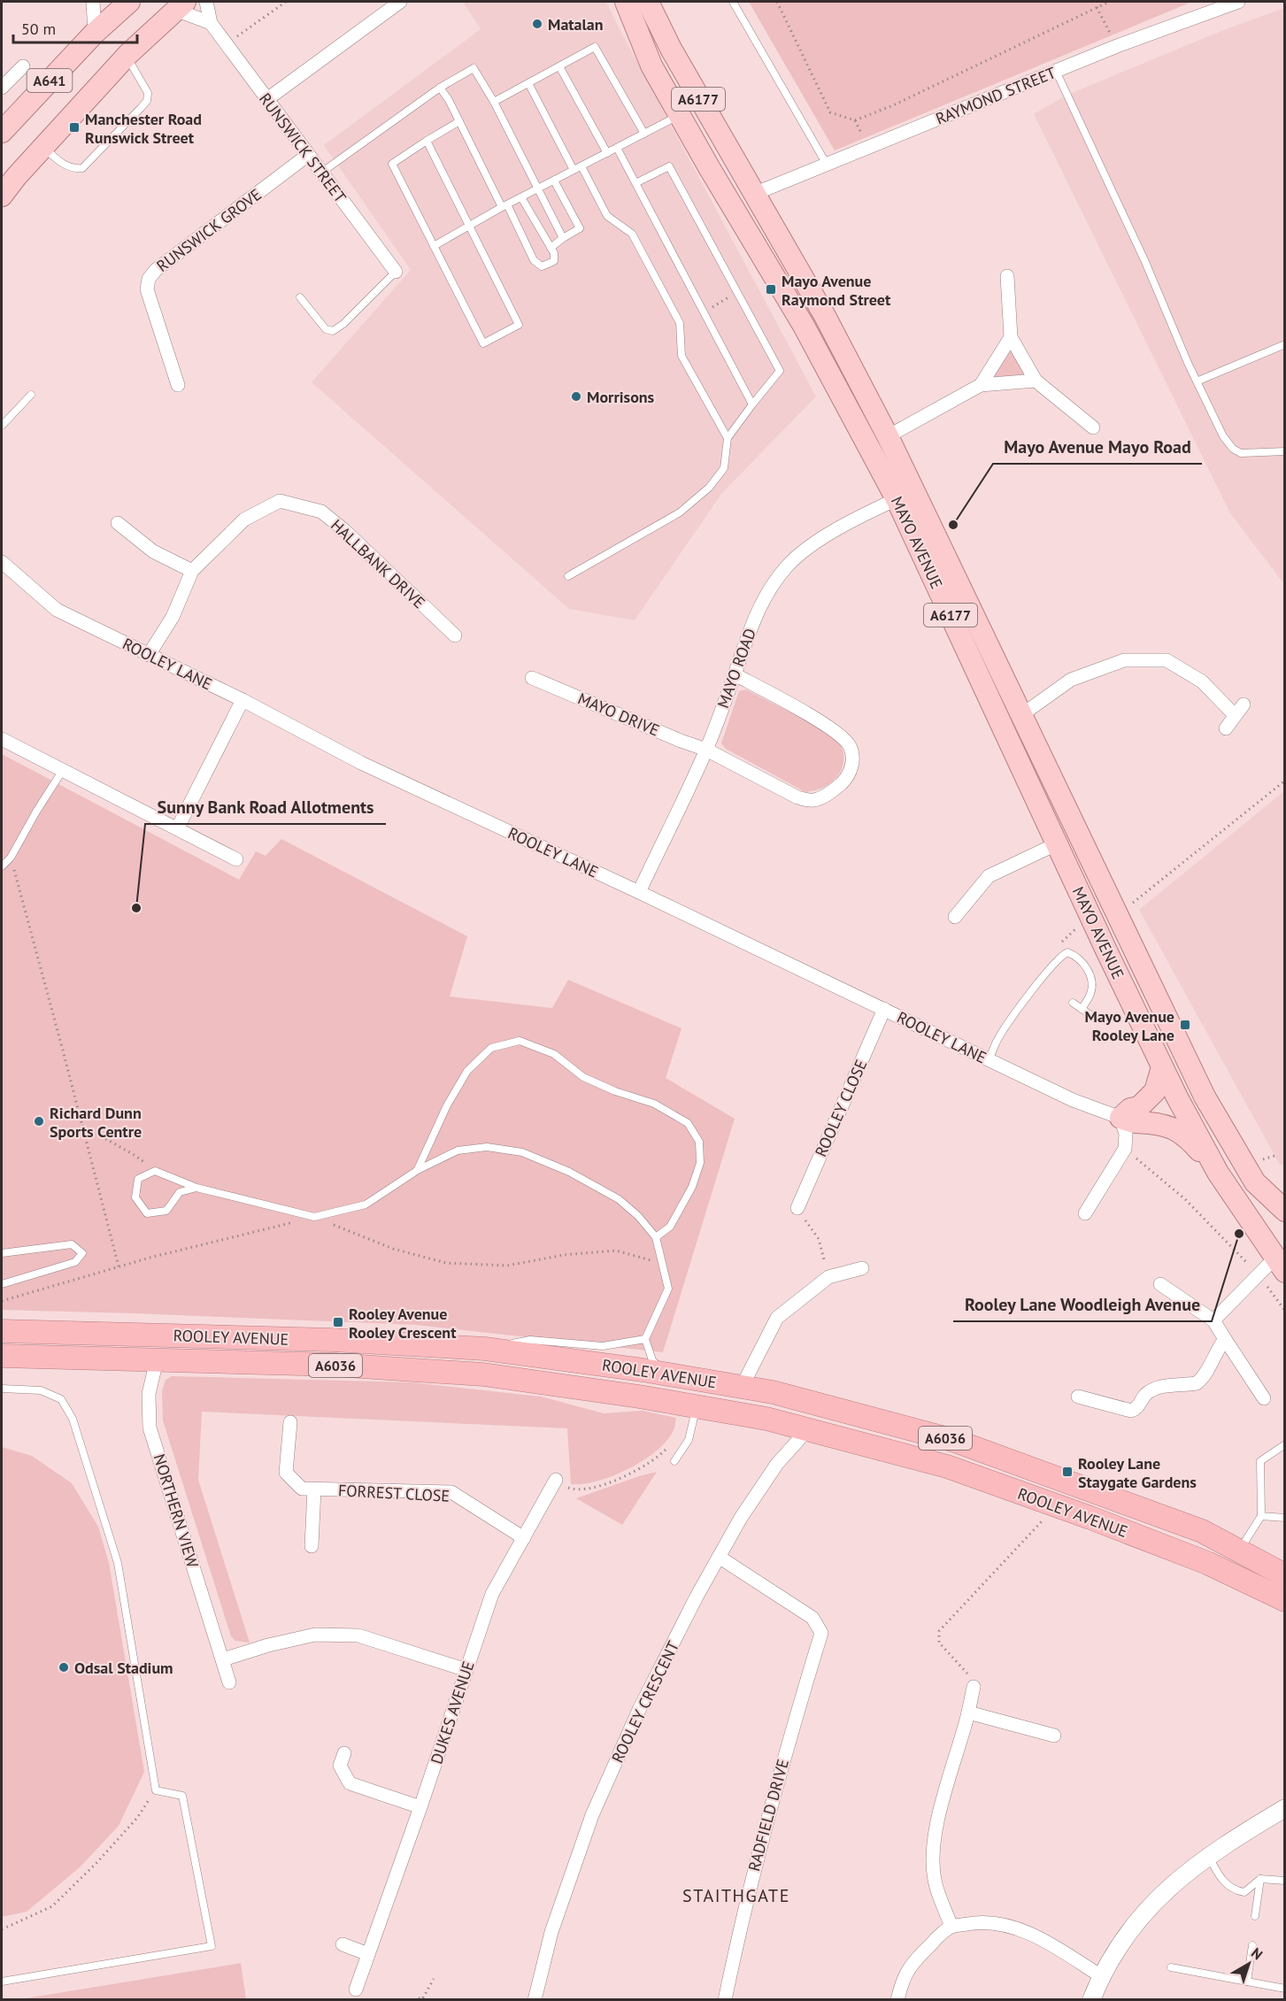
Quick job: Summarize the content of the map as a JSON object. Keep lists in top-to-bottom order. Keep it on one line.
{"streets":{"highway":["ROOLEY AVENUE","A6036"],"main road":["A641","A6177","MAYO AVENUE"],"street":["RAYMOND STREET","RUNSWICK STREET","RUNSWICK GROVE","HALLBANK DRIVE","ROOLEY LANE","MAYO ROAD","MAYO DRIVE","ROOLEY CLOSE","FORREST CLOSE","NORTHERN VIEW","ROOLEY CRESCENT","DUKES AVENUE","RADFIELD DRIVE"]},"crossings":[["RAYMOND STREET","MAYO AVENUE"],["A6177","MAYO AVENUE"],["RUNSWICK STREET","RUNSWICK GROVE"],["MAYO AVENUE","MAYO ROAD"],["HALLBANK DRIVE","ROOLEY LANE"],["ROOLEY LANE","MAYO ROAD"],["ROOLEY LANE","ROOLEY CLOSE"],["MAYO ROAD","MAYO DRIVE"],["ROOLEY AVENUE","NORTHERN VIEW"],["ROOLEY AVENUE","ROOLEY CRESCENT"],["FORREST CLOSE","DUKES AVENUE"],["ROOLEY CRESCENT","RADFIELD DRIVE"]],"districts":["STAITHGATE"],"places":{"other":["Matalan","Morrisons","Mayo Avenue Mayo Road","Sunny Bank Road Allotments","Richard Dunn Sports Centre","Rooley Lane Woodleigh Avenue","Odsal Stadium"],"transit":["Manchester Road Runswick Street","Mayo Avenue Raymond Street","Mayo Avenue Rooley Lane","Rooley Avenue Rooley Crescent","Rooley Lane Staygate Gardens"]},"scale_bar":"50 m","north":"top right"}
